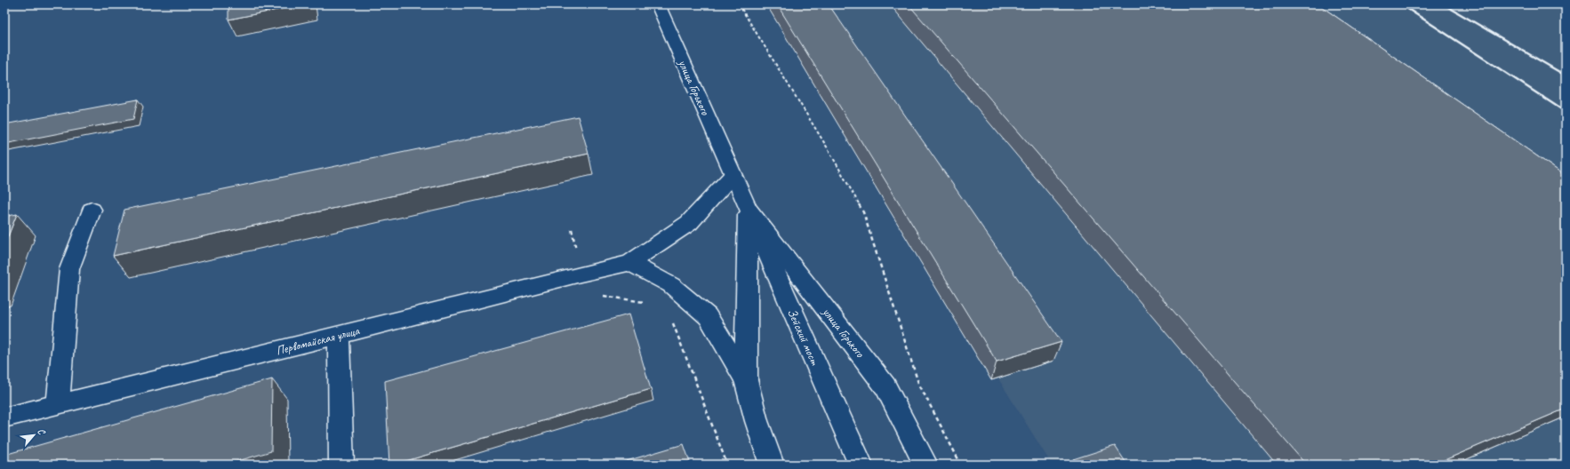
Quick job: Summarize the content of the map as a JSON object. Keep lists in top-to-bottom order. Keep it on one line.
{"streets":{"main road":["улица Горького","Зейский мост","Первомайская улица"]},"crossings":[["улица Горького","Зейский мост"]],"north":"top right"}
